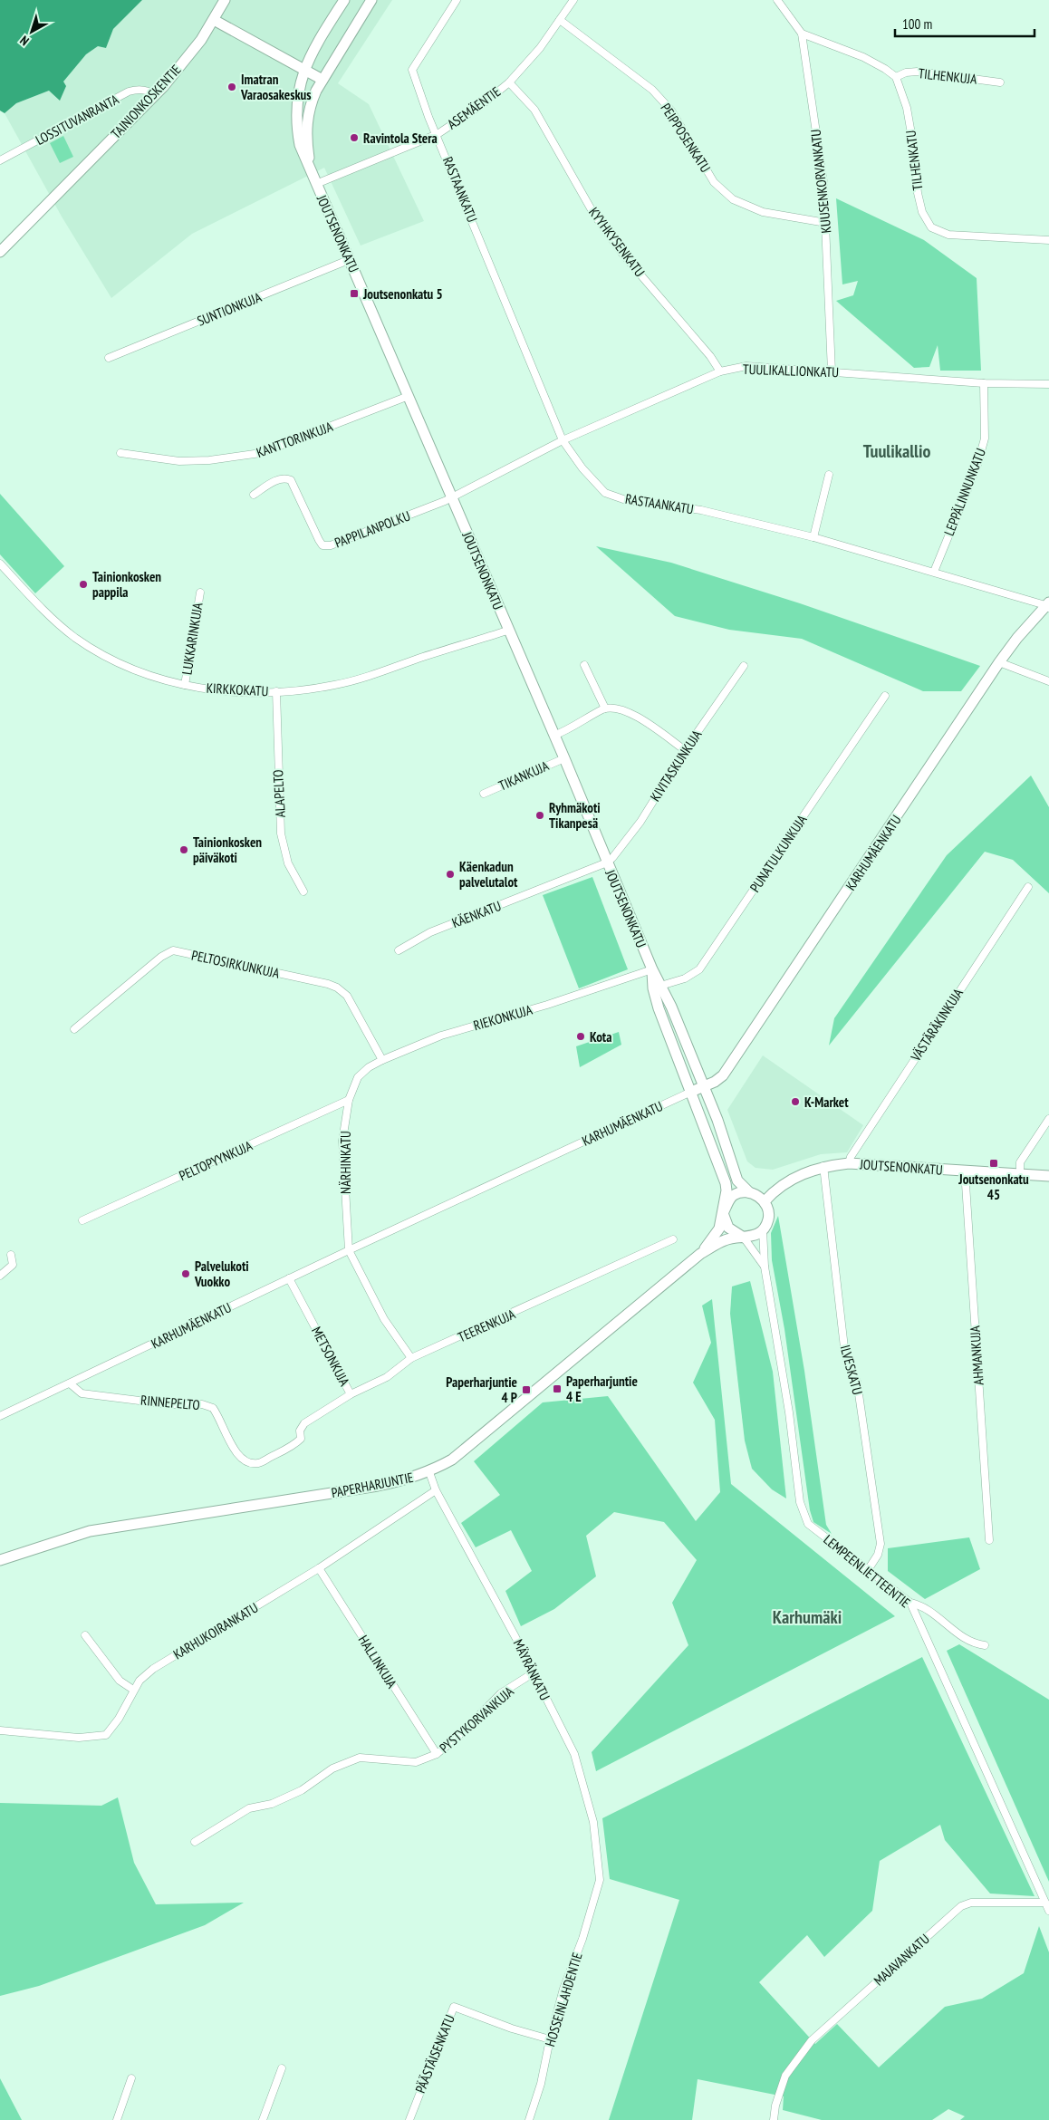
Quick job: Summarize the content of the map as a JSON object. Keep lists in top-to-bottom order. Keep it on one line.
{"streets":{"main road":["TAINIONKOSKENTIE","JOUTSENONKATU","KARHUMÄENKATU","PAPERHARJUNTIE"],"street":["TILHENKUJA","ASEMÄENTIE","LOSSITUVANRANTA","PEIPPOSENKATU","TILHENKATU","KUUSENKORVANKATU","RASTAANKATU","KYYHKYSENKATU","SUNTIONKUJA","TUULIKALLIONKATU","KANTTORINKUJA","LEPPÄLINNUNKATU","PAPPILANPOLKU","LUKKARINKUJA","KIRKKOKATU","KIVITASKUNKUJA","TIKANKUJA","ALAPELTO","PUNATULKUNKUJA","KÄENKATU","PELTOSIRKUNKUJA","RIEKONKUJA","VÄSTÄRÄKINKUJA","PELTOPYYNKUJA","NÄRHINKATU","TEERENKUJA","AHMANKUJA","METSONKUJA","ILVESKATU","RINNEPELTO","LEMPEENLIETTEENTIE","KARHUKOIRANKATU","HALLINKUJA","MÄYRÄNKATU","PYSTYKORVANKUJA","MAJAVANKATU","HOSSEINLAHDENTIE","PÄÄSTÄISENKATU"]},"crossings":[["TILHENKUJA","TILHENKATU"],["TAINIONKOSKENTIE","LOSSITUVANRANTA"],["ASEMÄENTIE","PEIPPOSENKATU"],["ASEMÄENTIE","RASTAANKATU"],["ASEMÄENTIE","JOUTSENONKATU"],["ASEMÄENTIE","KYYHKYSENKATU"],["PEIPPOSENKATU","KUUSENKORVANKATU"],["KUUSENKORVANKATU","TUULIKALLIONKATU"],["RASTAANKATU","TUULIKALLIONKATU"],["RASTAANKATU","LEPPÄLINNUNKATU"],["RASTAANKATU","KARHUMÄENKATU"],["JOUTSENONKATU","SUNTIONKUJA"],["JOUTSENONKATU","TUULIKALLIONKATU"],["JOUTSENONKATU","KANTTORINKUJA"],["JOUTSENONKATU","PAPPILANPOLKU"],["JOUTSENONKATU","KIRKKOKATU"],["JOUTSENONKATU","KIVITASKUNKUJA"],["JOUTSENONKATU","TIKANKUJA"],["JOUTSENONKATU","KARHUMÄENKATU"],["JOUTSENONKATU","PUNATULKUNKUJA"],["JOUTSENONKATU","KÄENKATU"],["JOUTSENONKATU","RIEKONKUJA"],["JOUTSENONKATU","VÄSTÄRÄKINKUJA"],["JOUTSENONKATU","AHMANKUJA"],["JOUTSENONKATU","ILVESKATU"],["JOUTSENONKATU","PAPERHARJUNTIE"],["JOUTSENONKATU","LEMPEENLIETTEENTIE"],["KYYHKYSENKATU","TUULIKALLIONKATU"],["TUULIKALLIONKATU","LEPPÄLINNUNKATU"],["TUULIKALLIONKATU","PAPPILANPOLKU"],["LUKKARINKUJA","KIRKKOKATU"],["KIRKKOKATU","ALAPELTO"],["KIVITASKUNKUJA","KÄENKATU"],["KARHUMÄENKATU","NÄRHINKATU"],["KARHUMÄENKATU","METSONKUJA"],["KARHUMÄENKATU","RINNEPELTO"],["PELTOSIRKUNKUJA","RIEKONKUJA"],["RIEKONKUJA","NÄRHINKATU"],["PELTOPYYNKUJA","NÄRHINKATU"],["TEERENKUJA","METSONKUJA"],["METSONKUJA","RINNEPELTO"],["ILVESKATU","LEMPEENLIETTEENTIE"],["PAPERHARJUNTIE","LEMPEENLIETTEENTIE"],["PAPERHARJUNTIE","MÄYRÄNKATU"],["LEMPEENLIETTEENTIE","MAJAVANKATU"],["KARHUKOIRANKATU","HALLINKUJA"],["KARHUKOIRANKATU","MÄYRÄNKATU"],["HALLINKUJA","PYSTYKORVANKUJA"],["MÄYRÄNKATU","PYSTYKORVANKUJA"],["MÄYRÄNKATU","HOSSEINLAHDENTIE"],["HOSSEINLAHDENTIE","PÄÄSTÄISENKATU"]],"districts":["Tuulikallio","Karhumäki"],"places":{"other":["Imatran Varaosakeskus","Ravintola Stera","Tainionkosken pappila","Ryhmäkoti Tikanpesä","Tainionkosken päiväkoti","Käenkadun palvelutalot","Kota","K-Market","Palvelukoti Vuokko"],"transit":["Joutsenonkatu 5","Joutsenonkatu 45","Paperharjuntie 4 E","Paperharjuntie 4 P"]},"scale_bar":"100 m","north":"bottom left"}
